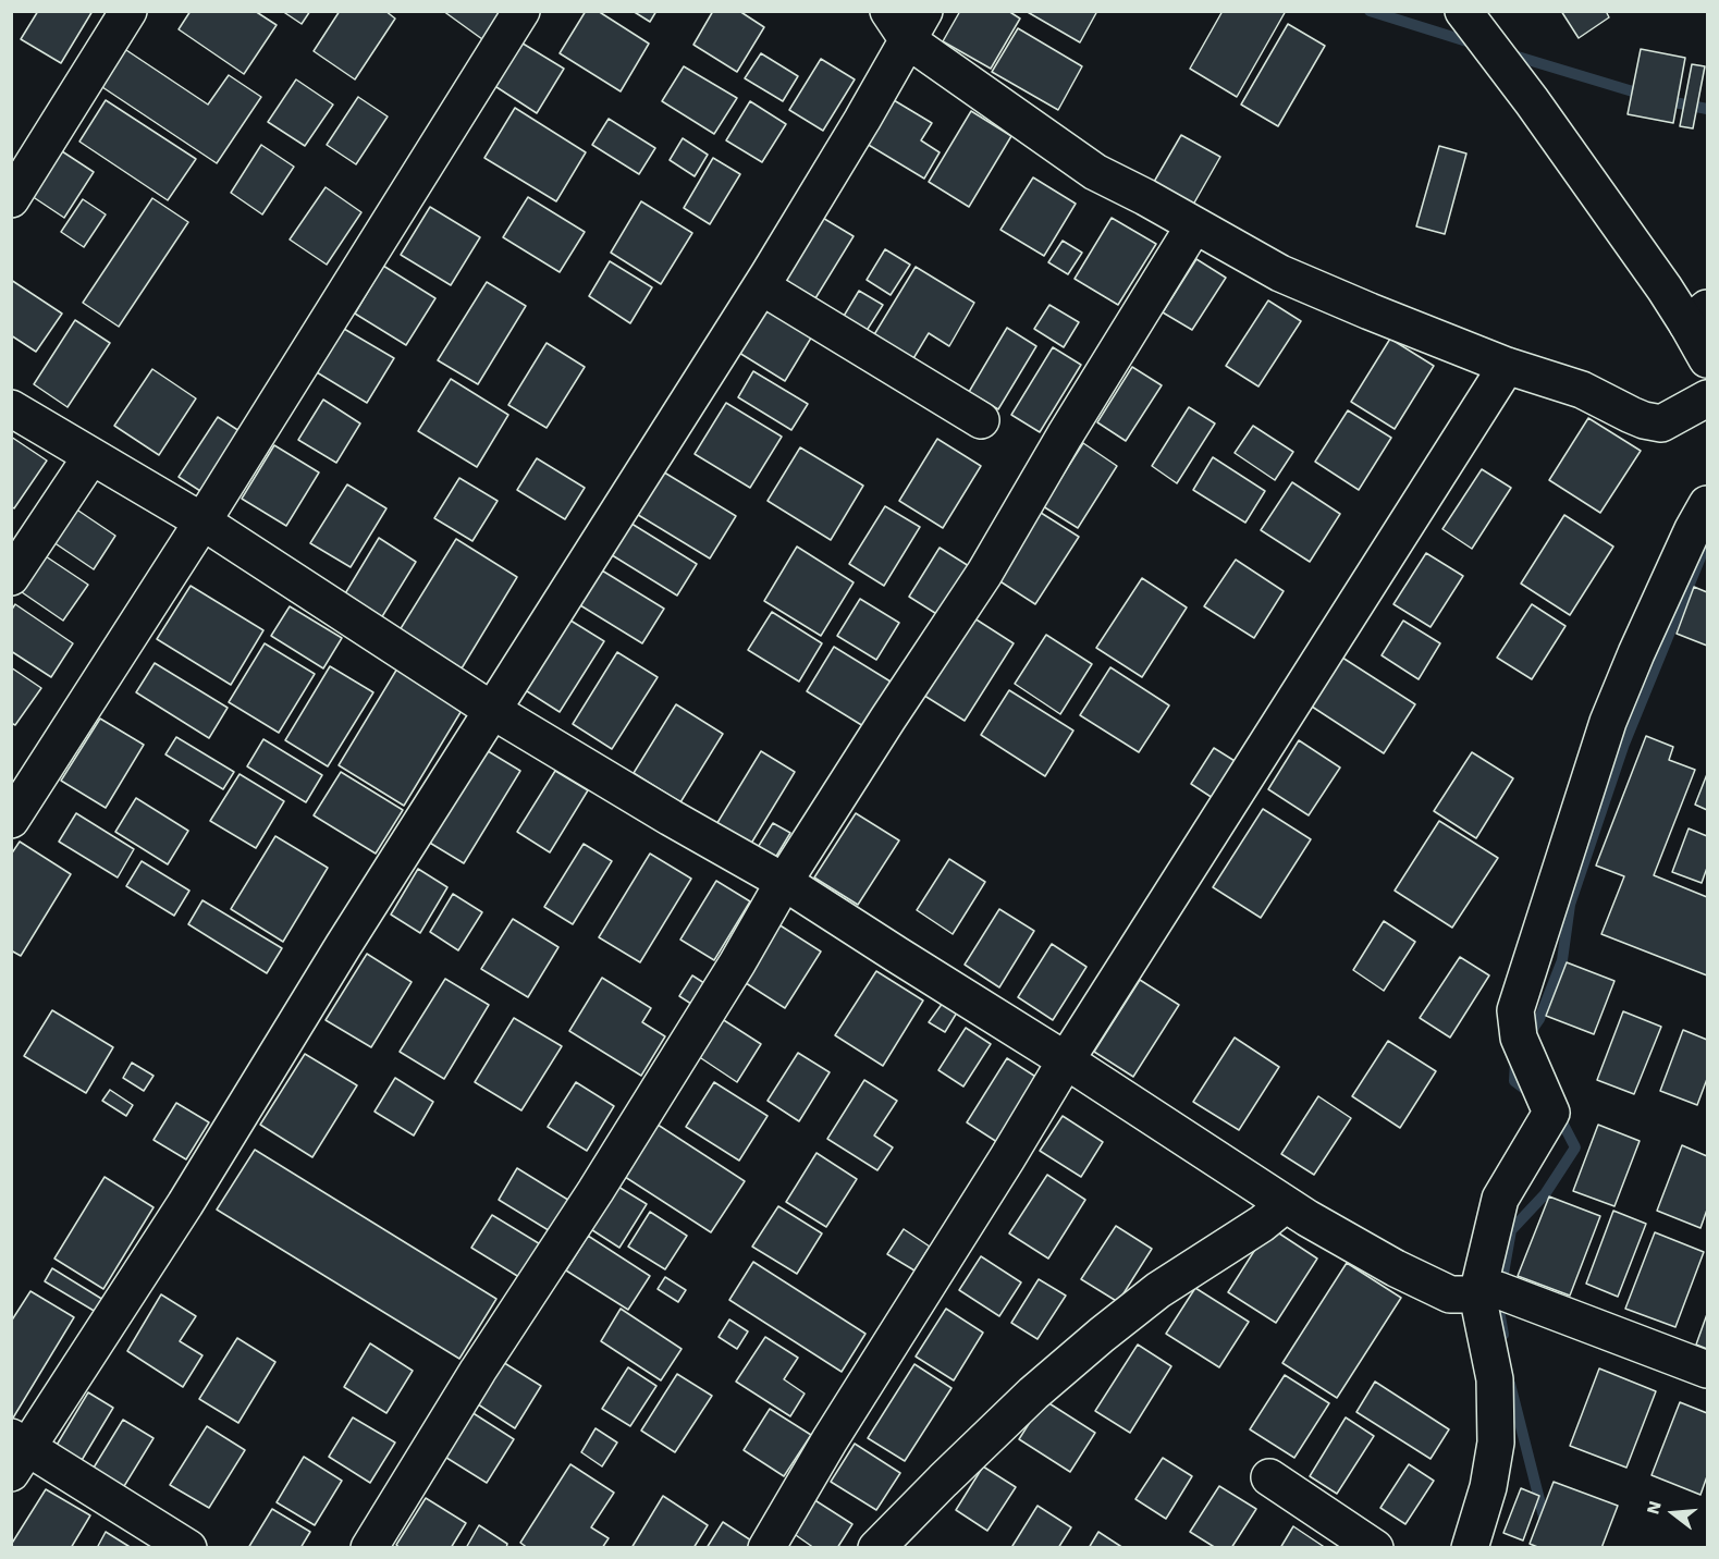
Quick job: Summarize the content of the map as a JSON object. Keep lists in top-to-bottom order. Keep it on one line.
{"north":"left"}
